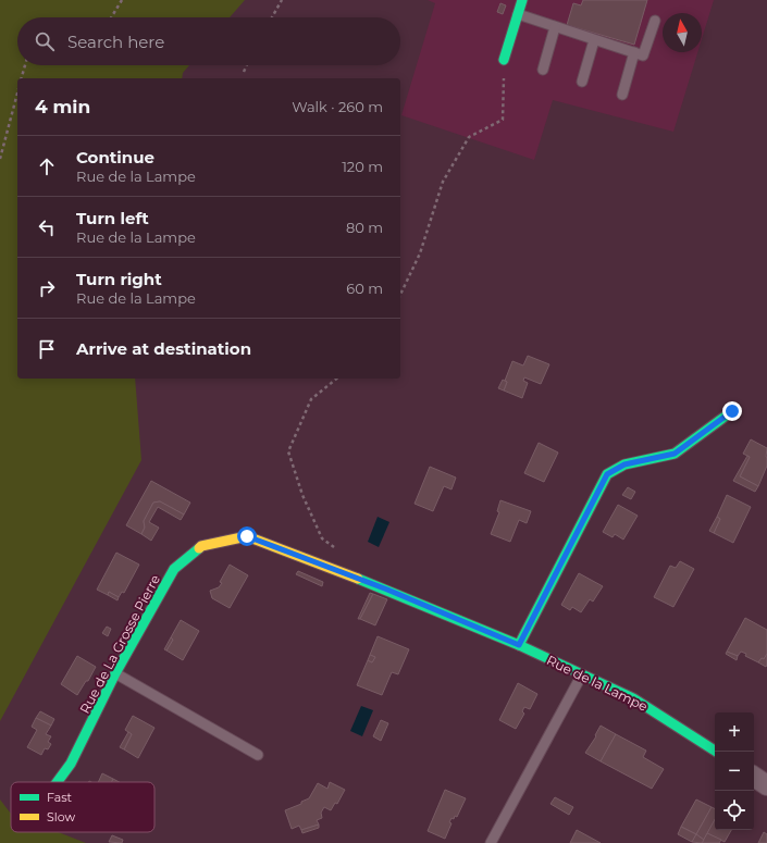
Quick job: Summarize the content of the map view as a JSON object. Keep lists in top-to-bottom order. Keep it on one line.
{"streets":{"street":["Rue de La Grosse Pierre","Rue de la Lampe"]},"crossings":[["Rue de La Grosse Pierre","Rue de la Lampe"]],"legend":["Fast","Slow"],"north":"top","page":{"search":"Search here","heading":["4 min","Walk · 260 m"],"list":[["Continue","Rue de la Lampe","120 m"],["Turn left","Rue de la Lampe","80 m"],["Turn right","Rue de la Lampe","60 m"],"Arrive at destination"],"map_buttons":["+","−"]}}
